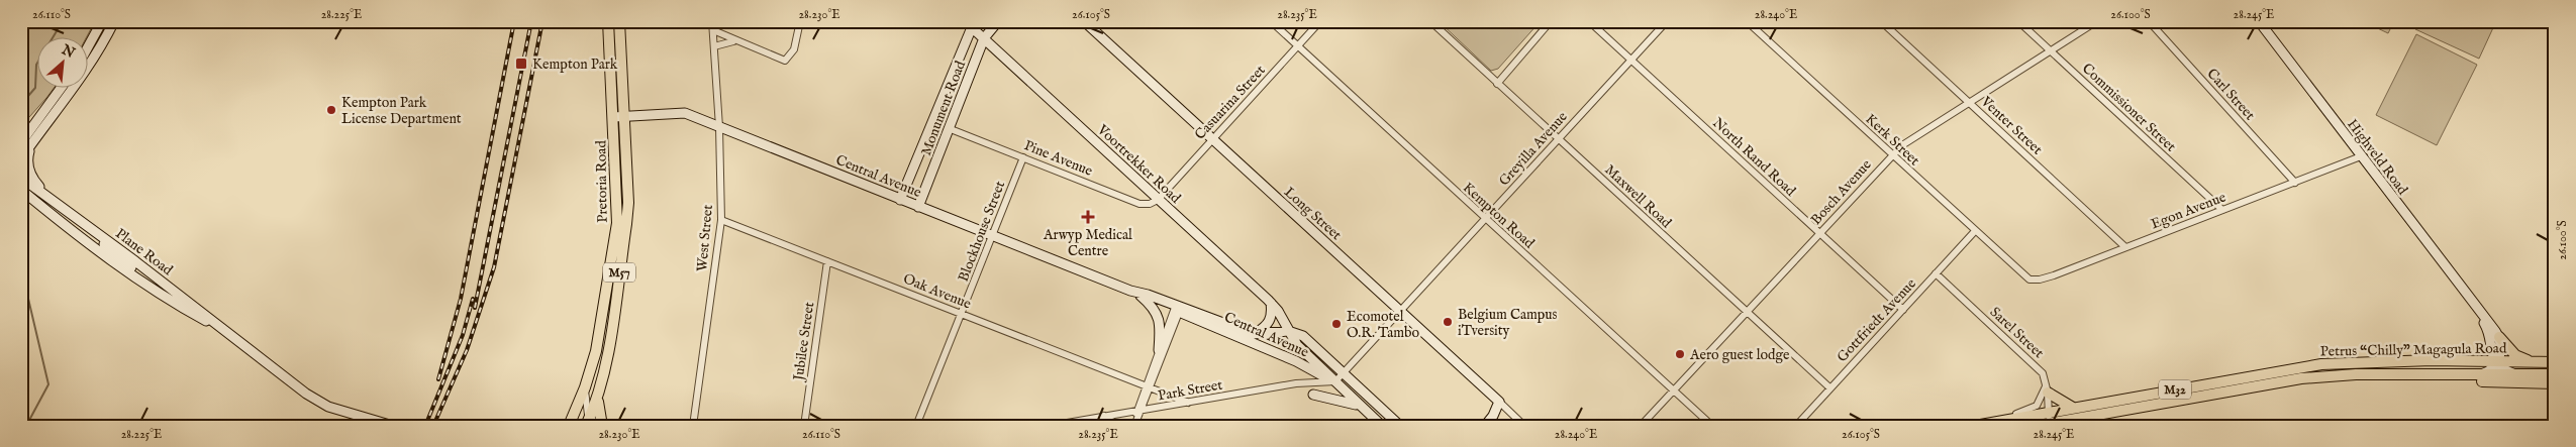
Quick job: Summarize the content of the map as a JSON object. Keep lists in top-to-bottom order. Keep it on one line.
{"streets":{"main road":["Monument Road","Highveld Road","Voortrekker Road","Central Avenue","Pretoria Road","Long Street","Plane Road","M57","Petrus “Chilly” Magagula Road","M32"],"street":["Carl Street","Casuarina Street","Commissioner Street","Venter Street","Kerk Street","Greyilla Avenue","North Rand Road","Pine Avenue","Bosch Avenue","Maxwell Road","Egon Avenue","Kempton Road","Blockhouse Street","West Street","Oak Avenue","Gottfriedt Avenue","Sarel Street","Jubilee Street","Park Street"]},"crossings":[["Carl Street","Egon Avenue"],["Casuarina Street","Pine Avenue"],["Casuarina Street","Voortrekker Road"],["Casuarina Street","Long Street"],["Casuarina Street","Kempton Road"],["Commissioner Street","Bosch Avenue"],["Commissioner Street","Egon Avenue"],["Monument Road","Pine Avenue"],["Monument Road","Voortrekker Road"],["Monument Road","Central Avenue"],["Venter Street","Bosch Avenue"],["Venter Street","Egon Avenue"],["Kerk Street","Bosch Avenue"],["Kerk Street","Egon Avenue"],["Kerk Street","Gottfriedt Avenue"],["Greyilla Avenue","North Rand Road"],["Greyilla Avenue","Voortrekker Road"],["Greyilla Avenue","Central Avenue"],["Greyilla Avenue","Maxwell Road"],["Greyilla Avenue","Long Street"],["Greyilla Avenue","Kempton Road"],["Greyilla Avenue","Park Street"],["North Rand Road","Bosch Avenue"],["North Rand Road","Gottfriedt Avenue"],["Highveld Road","Egon Avenue"],["Highveld Road","Petrus “Chilly” Magagula Road"],["Pine Avenue","Voortrekker Road"],["Pine Avenue","Blockhouse Street"],["Central Avenue","Pretoria Road"],["Central Avenue","Blockhouse Street"],["Central Avenue","West Street"],["Central Avenue","Park Street"],["Bosch Avenue","Maxwell Road"],["Bosch Avenue","Kempton Road"],["Maxwell Road","Gottfriedt Avenue"],["Blockhouse Street","Oak Avenue"],["West Street","Oak Avenue"],["Oak Avenue","Jubilee Street"],["Oak Avenue","Park Street"],["Gottfriedt Avenue","Sarel Street"],["Sarel Street","Petrus “Chilly” Magagula Road"]],"places":{"transit":["Kempton Park"],"other":["Kempton Park License Department","Belgium Campus iTversity","Ecomotel O.R. Tambo","Aero guest lodge"],"health":["Arwyp Medical Centre"]},"north":"top right","coordinates":["26.110°S","28.225°E","28.230°E","26.105°S","28.235°E","28.240°E","26.100°S","28.245°E"]}
